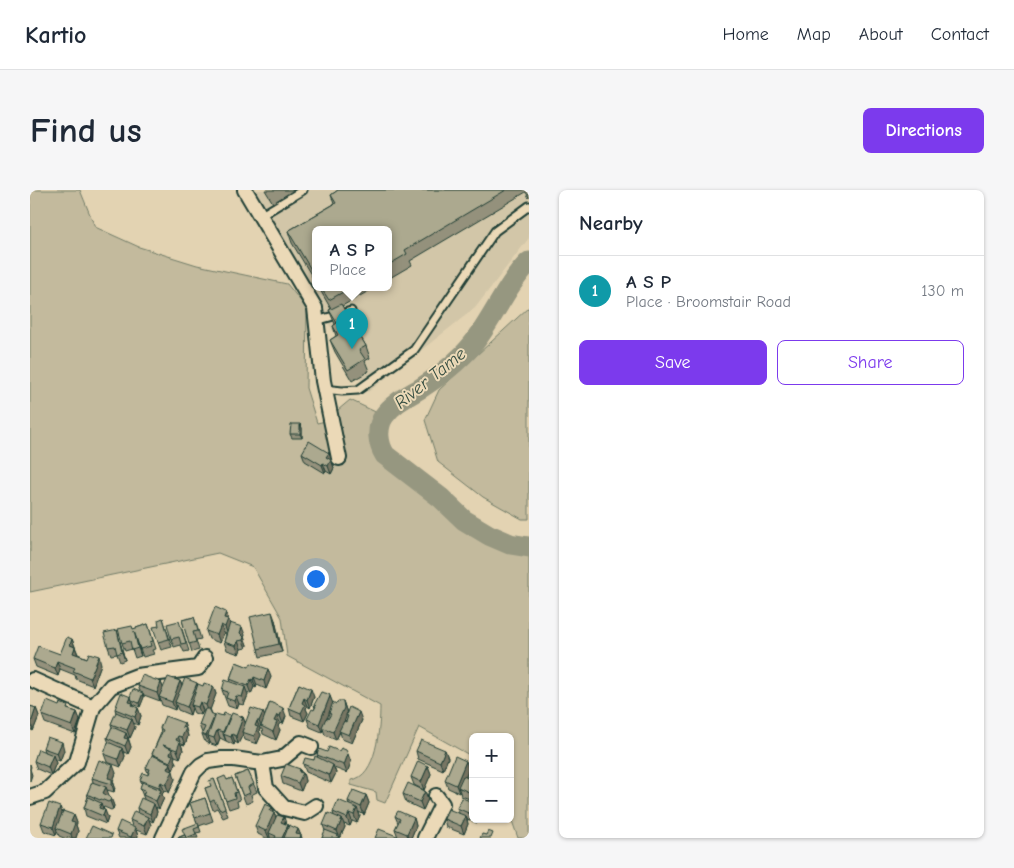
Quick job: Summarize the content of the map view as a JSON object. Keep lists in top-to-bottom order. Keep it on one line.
{"water":["River Tame"],"page":{"header":"Kartio","nav":["Home","Map","About","Contact"],"buttons":["Directions",["Save","Share"]],"title":"Find us","heading":"Nearby","popup":["A S P","Place"],"list":[{"mark":"1","name":"A S P","note":"Place · Broomstair Road","value":"130 m"}],"pins":"1","map_buttons":["+","−"]}}
